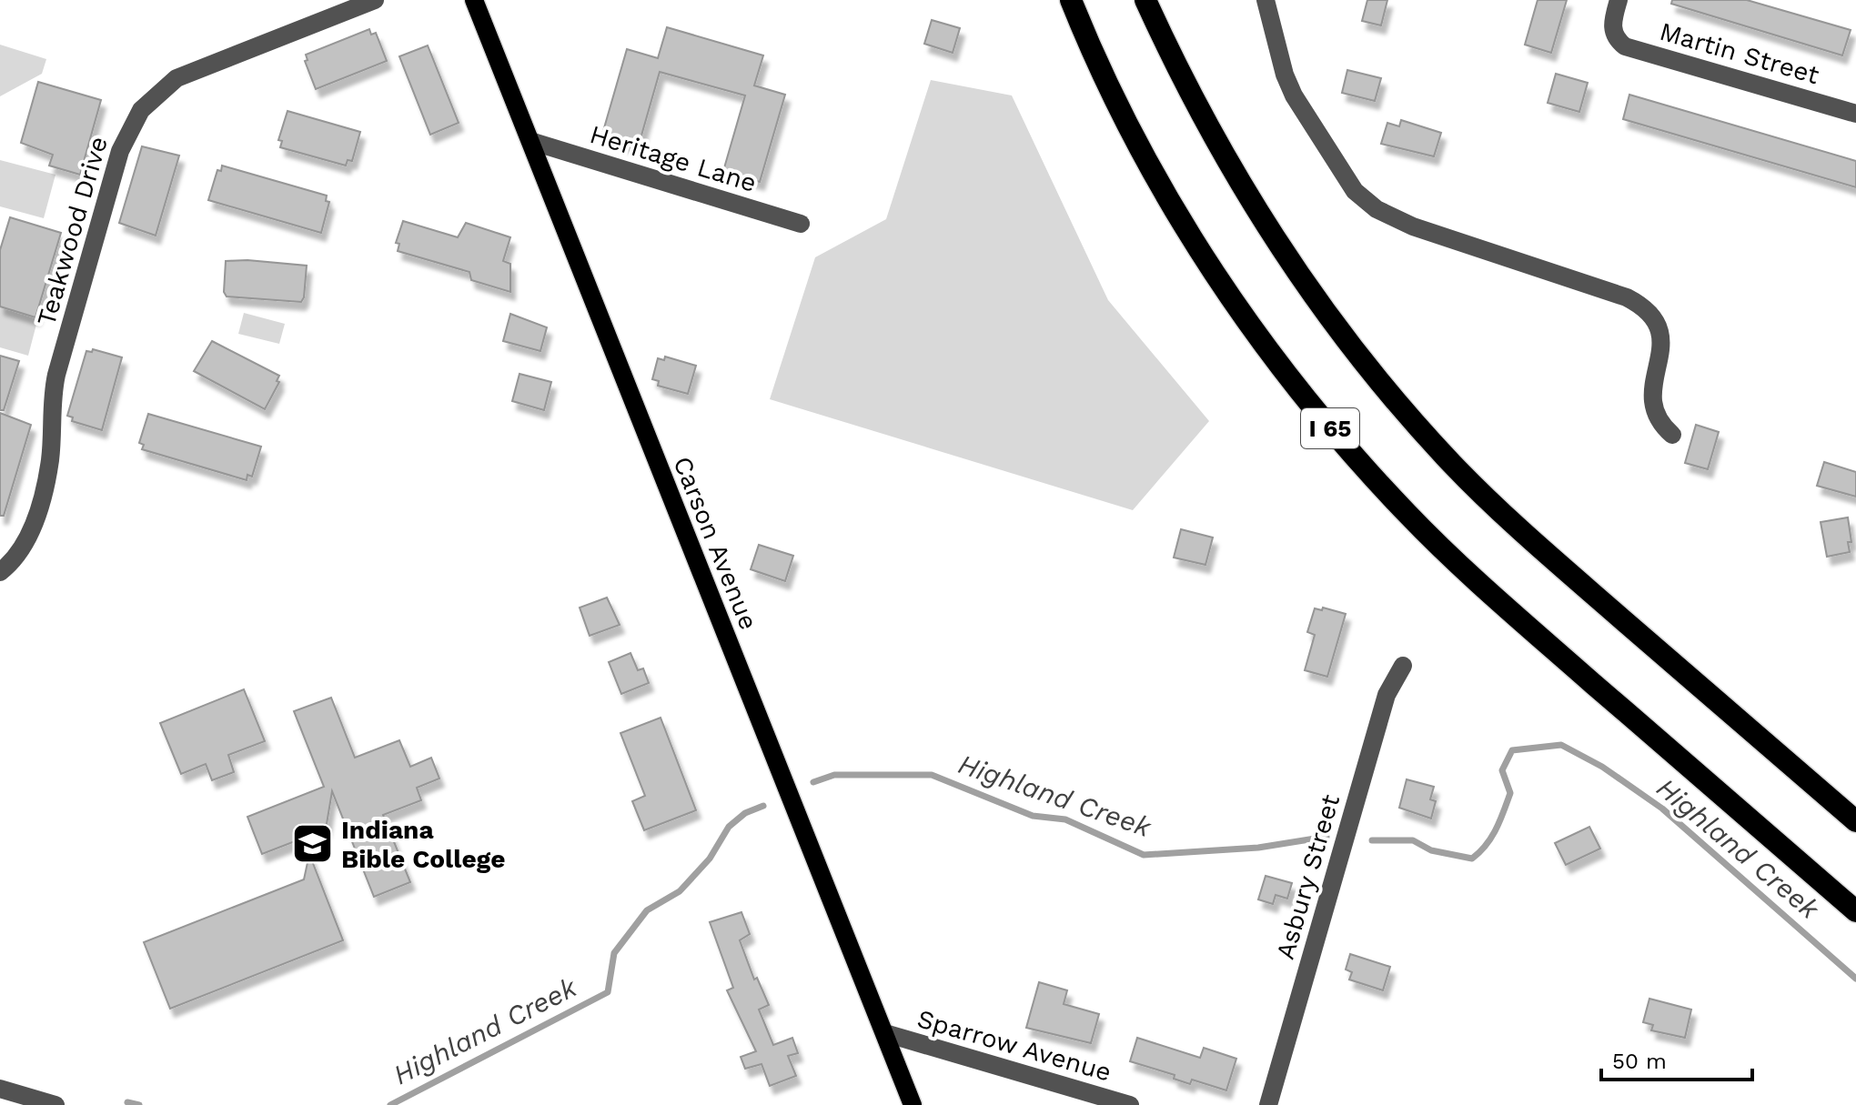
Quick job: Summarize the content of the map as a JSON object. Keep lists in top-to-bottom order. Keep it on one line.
{"streets":{"highway":["I 65"],"main road":["Carson Avenue"],"street":["Martin Street","Heritage Lane","Teakwood Drive","Asbury Street","Sparrow Avenue"]},"crossings":[["Heritage Lane","Carson Avenue"],["Carson Avenue","Sparrow Avenue"]],"water":["Highland Creek"],"places":{"school or university":["Indiana Bible College"]},"scale_bar":"50 m"}
